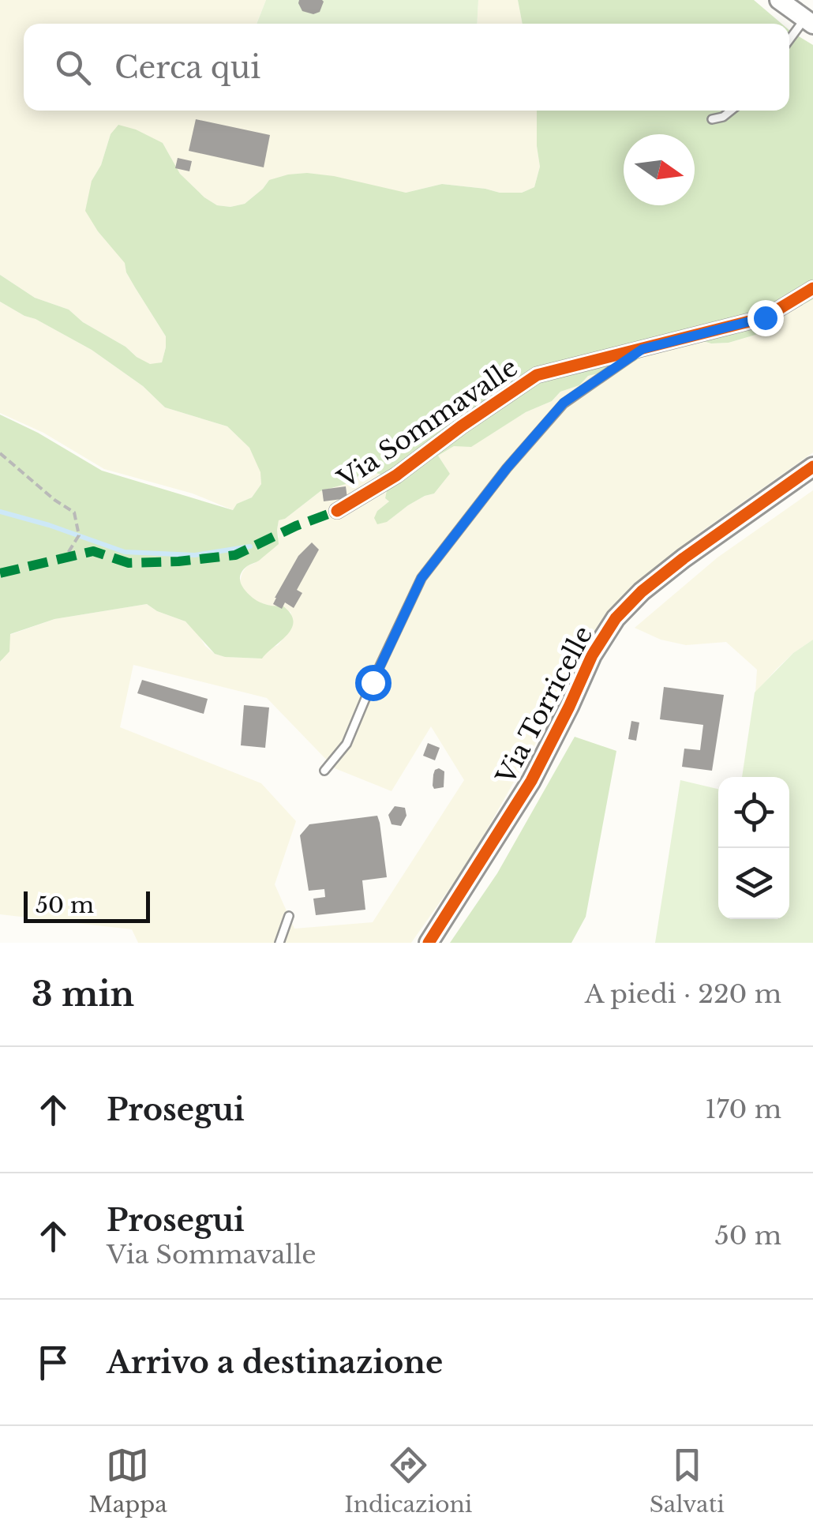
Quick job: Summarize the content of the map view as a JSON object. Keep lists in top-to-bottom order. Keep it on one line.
{"streets":{"street":["Via Sommavalle","Via Torricelle"]},"scale_bar":"50 m","north":"right","page":{"search":"Cerca qui","scale":"50 m","heading":["3 min","A piedi · 220 m"],"list":[["Prosegui","170 m"],["Prosegui","Via Sommavalle","50 m"],"Arrivo a destinazione"],"nav":["Mappa","Indicazioni","Salvati"]}}
